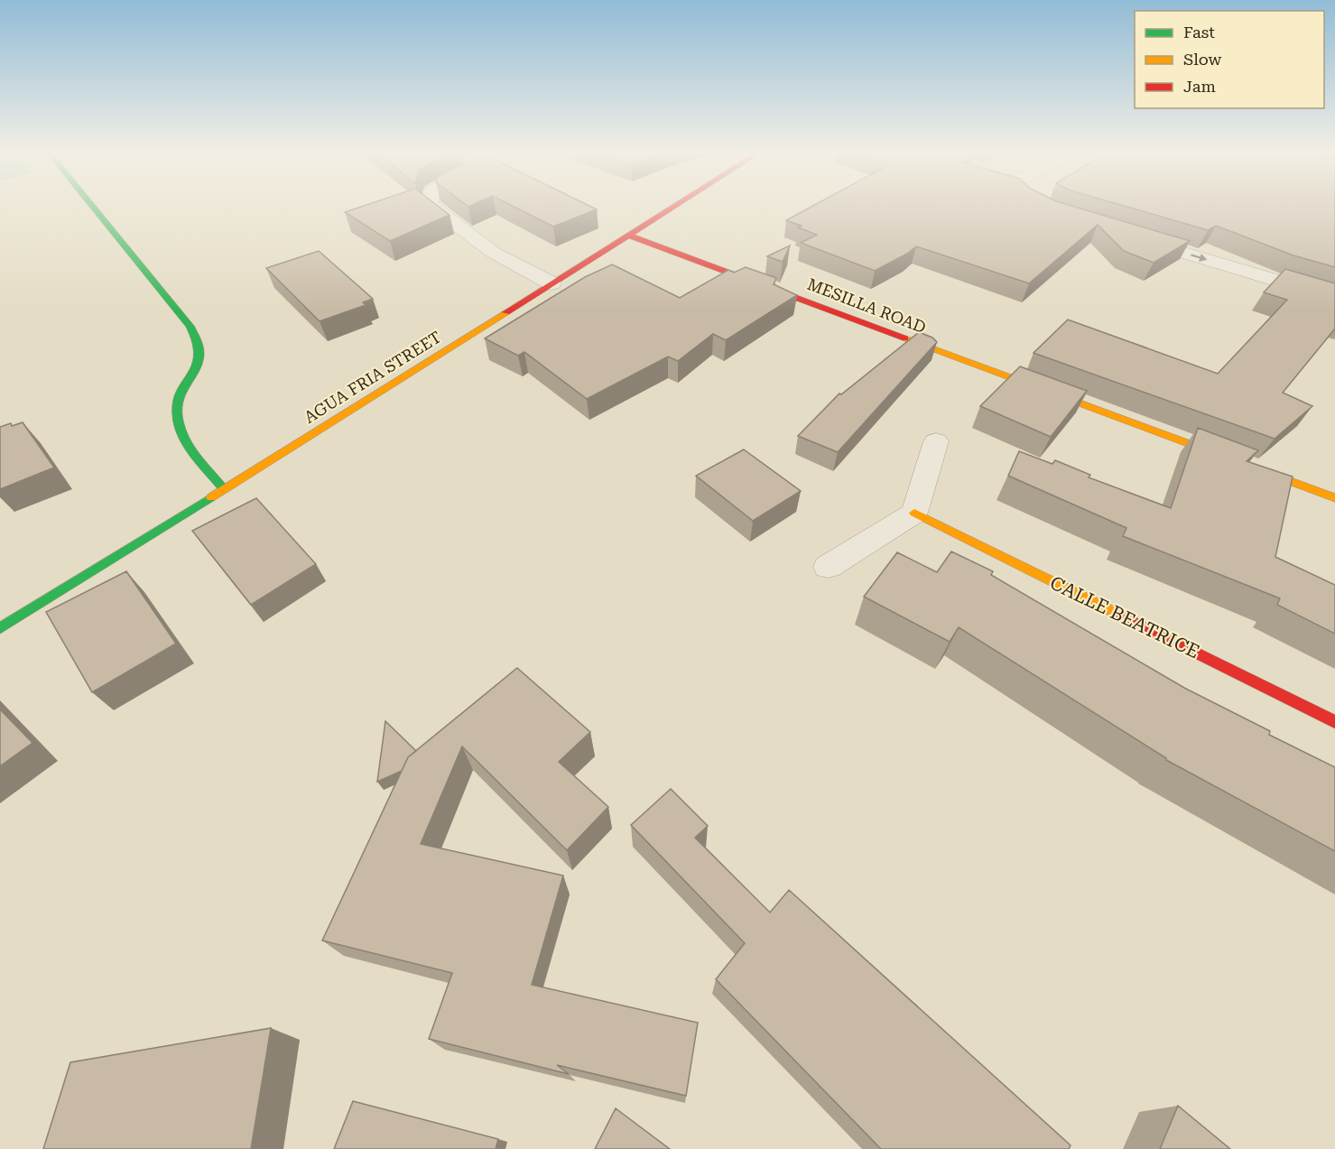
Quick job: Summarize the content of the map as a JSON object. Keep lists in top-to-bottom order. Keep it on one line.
{"streets":{"street":["MESILLA ROAD","AGUA FRIA STREET","CALLE BEATRICE"]},"crossings":[["MESILLA ROAD","AGUA FRIA STREET"]],"legend":["Fast","Slow","Jam"]}
